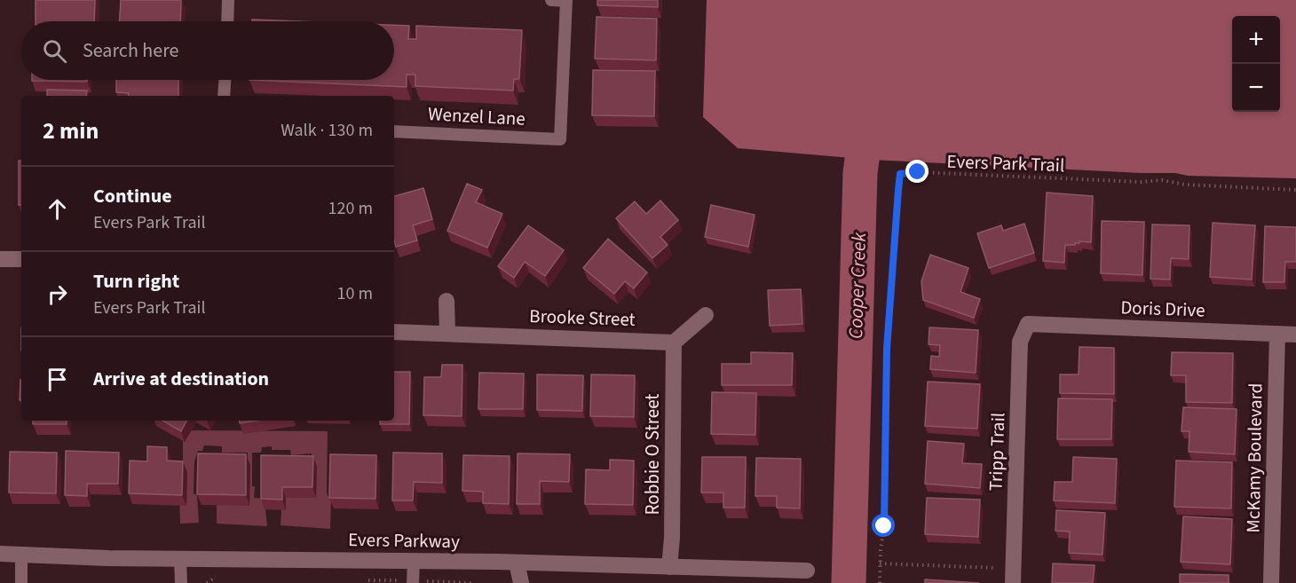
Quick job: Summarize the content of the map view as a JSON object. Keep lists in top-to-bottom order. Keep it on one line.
{"streets":{"street":["Doris Drive","Brooke Street","Tripp Trail","Robbie O Street","McKamy Boulevard","Evers Parkway"],"lane":["Wenzel Lane"],"path":["Evers Park Trail"]},"crossings":[["Doris Drive","Tripp Trail"],["Doris Drive","McKamy Boulevard"],["Brooke Street","Robbie O Street"],["Robbie O Street","Evers Parkway"]],"water":["Cooper Creek"],"page":{"map_buttons":["+","−"],"search":"Search here","heading":["2 min","Walk · 130 m"],"list":[["Continue","Evers Park Trail","120 m"],["Turn right","Evers Park Trail","10 m"],"Arrive at destination"]}}
